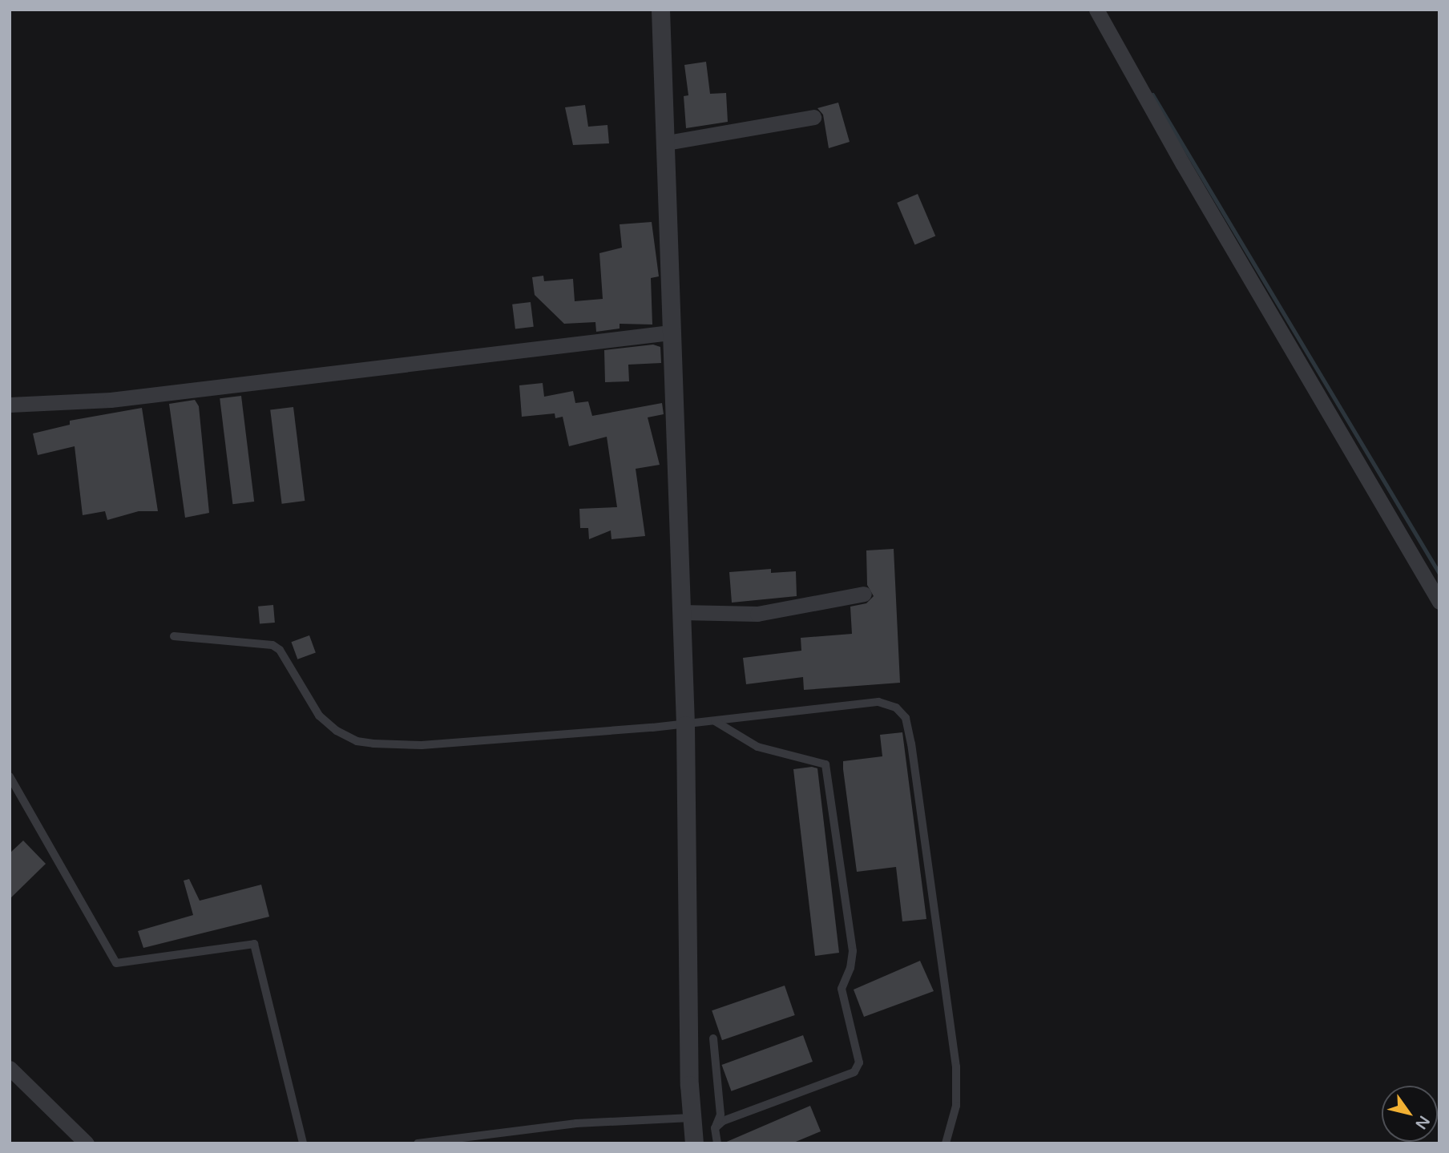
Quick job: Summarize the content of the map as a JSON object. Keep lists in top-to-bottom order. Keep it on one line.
{"north":"bottom right"}
